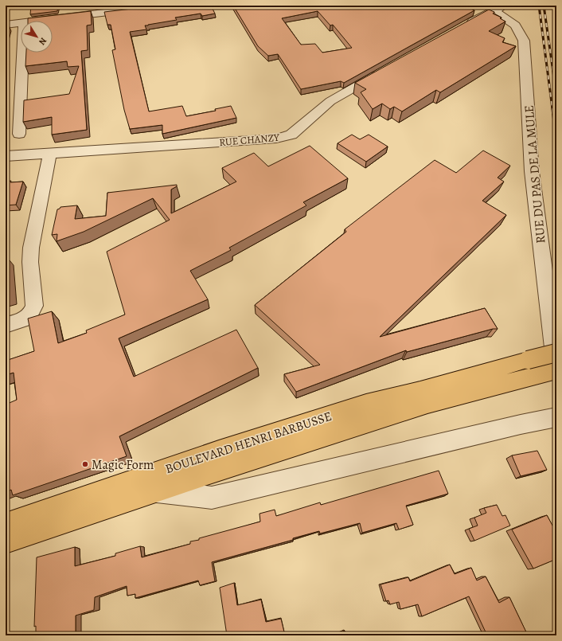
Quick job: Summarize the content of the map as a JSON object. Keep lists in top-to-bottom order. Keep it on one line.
{"streets":{"main road":["BOULEVARD HENRI BARBUSSE"],"street":["RUE CHANZY","RUE DU PAS DE LA MULE"]},"crossings":[["RUE DU PAS DE LA MULE","BOULEVARD HENRI BARBUSSE"]],"places":["Magic Form"],"north":"bottom right"}
